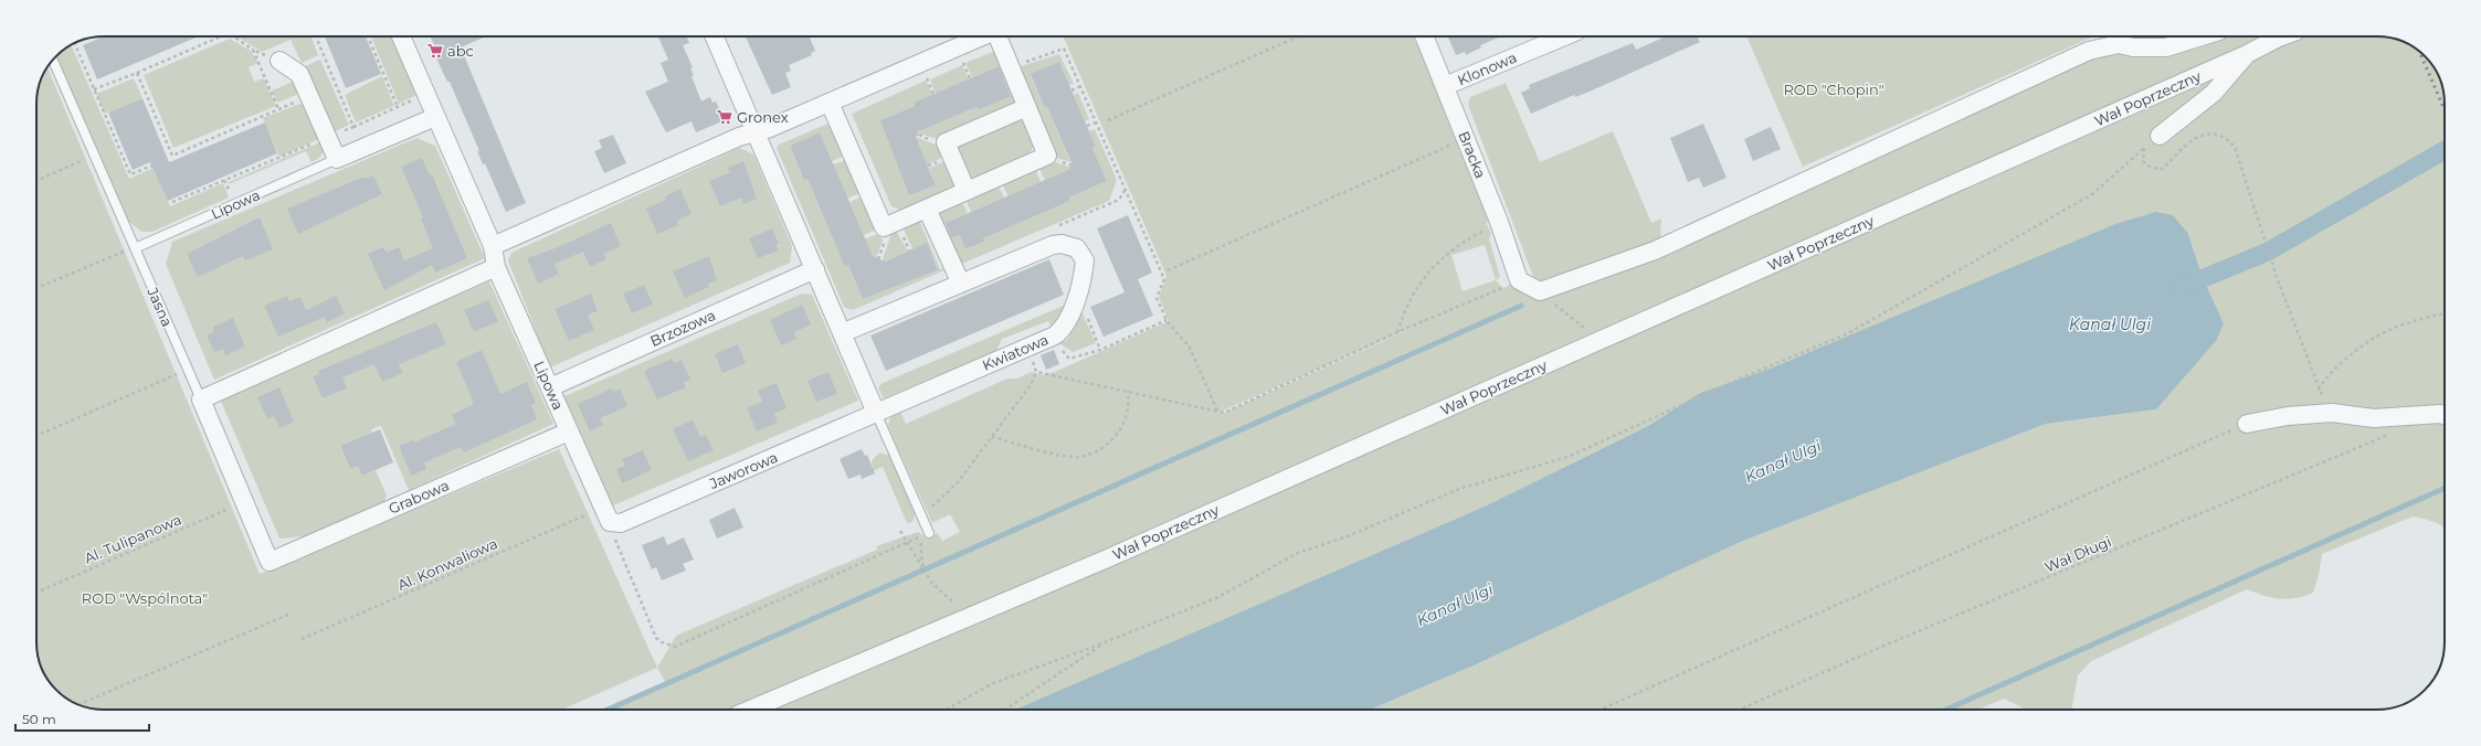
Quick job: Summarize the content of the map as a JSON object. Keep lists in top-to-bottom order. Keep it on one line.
{"streets":{"street":["Klonowa","Wał Poprzeczny","Bracka","Lipowa","Jasna","Brzozowa","Kwiatowa","Jaworowa","Grabowa"],"path":["Al. Tulipanowa","Wał Długi","Al. Konwaliowa"]},"crossings":[["Klonowa","Bracka"],["Lipowa","Jasna"],["Lipowa","Brzozowa"],["Lipowa","Jaworowa"],["Lipowa","Grabowa"],["Lipowa","Al. Konwaliowa"],["Jasna","Grabowa"],["Jasna","Al. Tulipanowa"],["Kwiatowa","Jaworowa"],["Jaworowa","Al. Konwaliowa"]],"water":["Kanał Ulgi"],"parks":["ROD \"Chopin\"","ROD \"Wspólnota\""],"places":{"supermarket":["abc","Gronex"]},"scale_bar":"50 m"}
